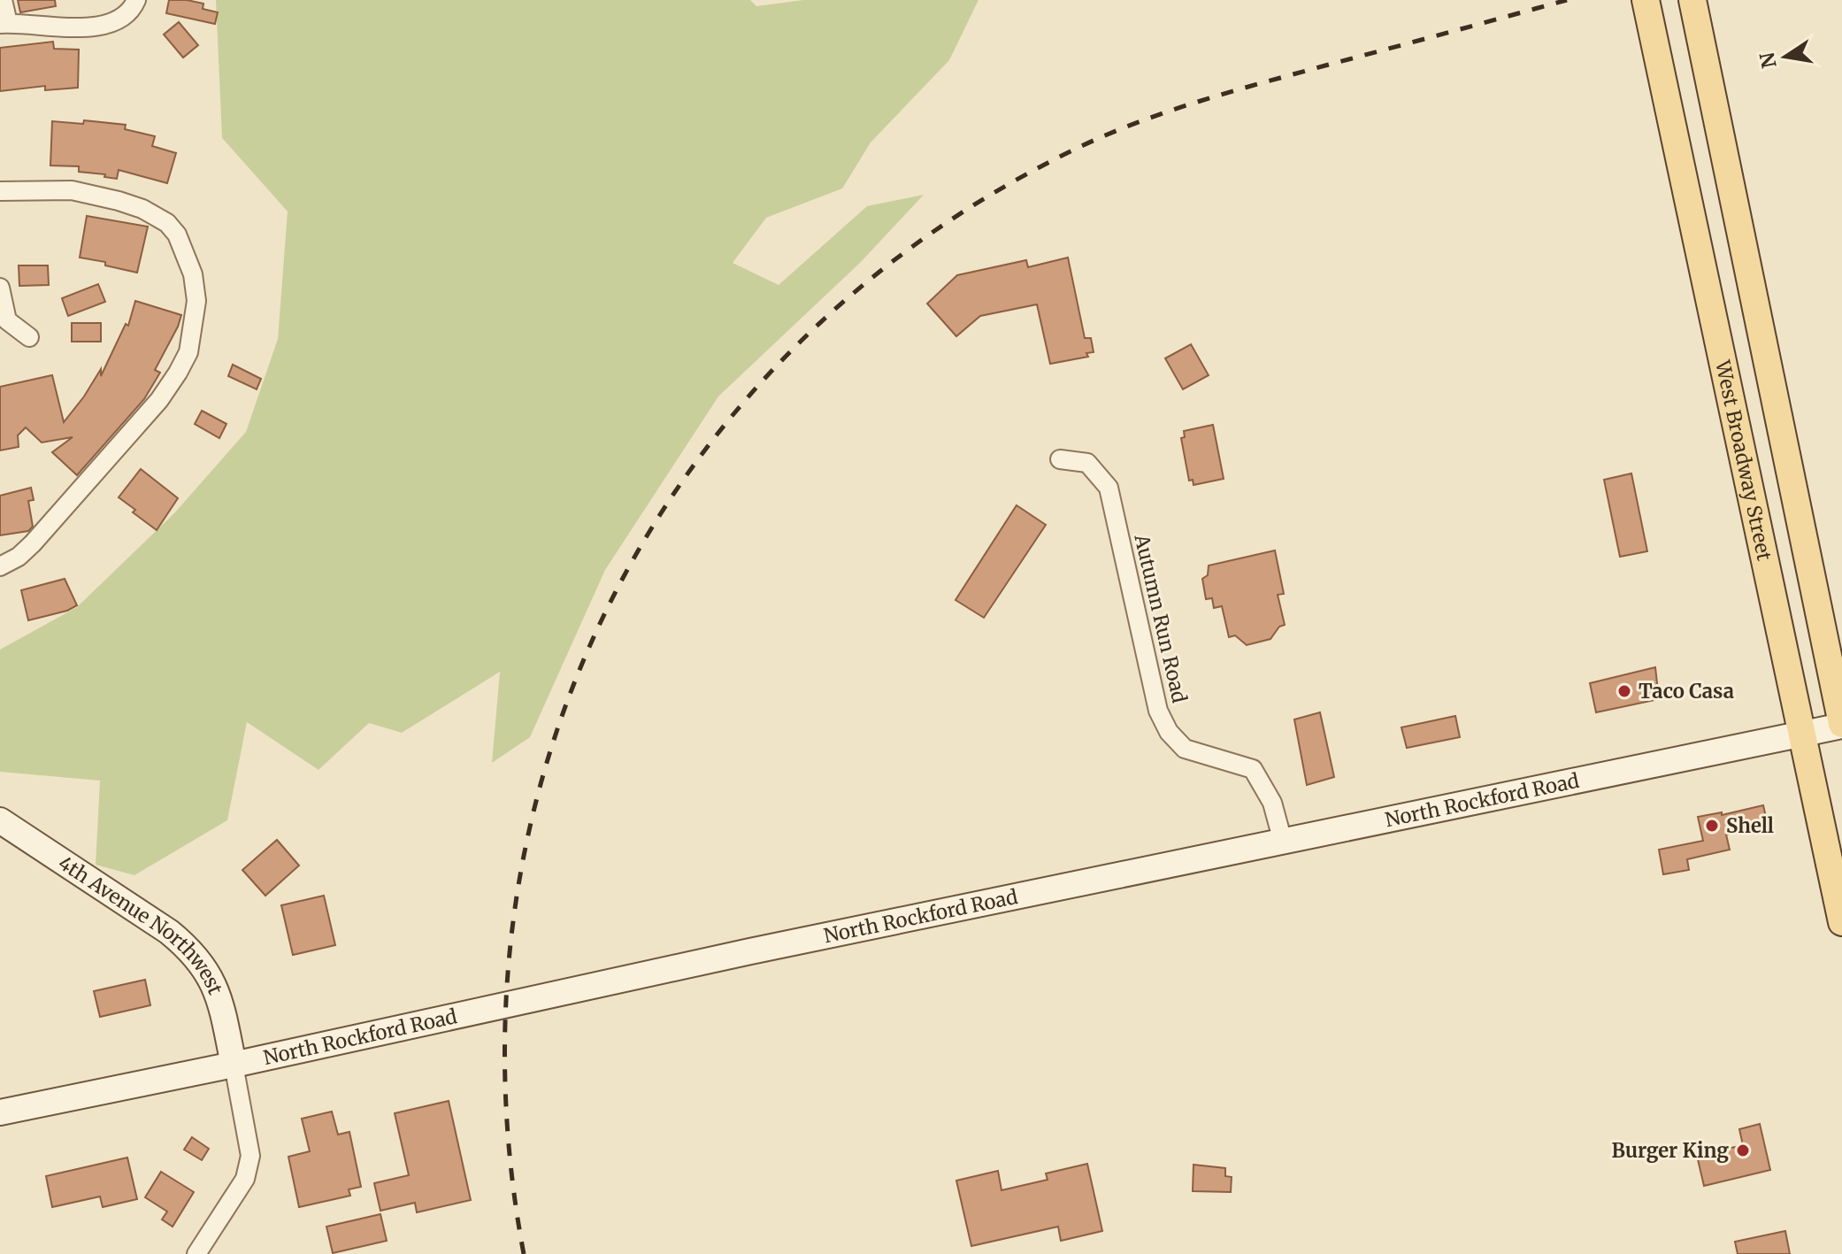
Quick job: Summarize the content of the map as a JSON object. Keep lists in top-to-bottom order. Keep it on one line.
{"streets":{"main road":["West Broadway Street"],"street":["Autumn Run Road","North Rockford Road","4th Avenue Northwest"]},"crossings":[["West Broadway Street","North Rockford Road"],["Autumn Run Road","North Rockford Road"],["North Rockford Road","4th Avenue Northwest"]],"places":["Taco Casa","Shell","Burger King"],"north":"left"}
